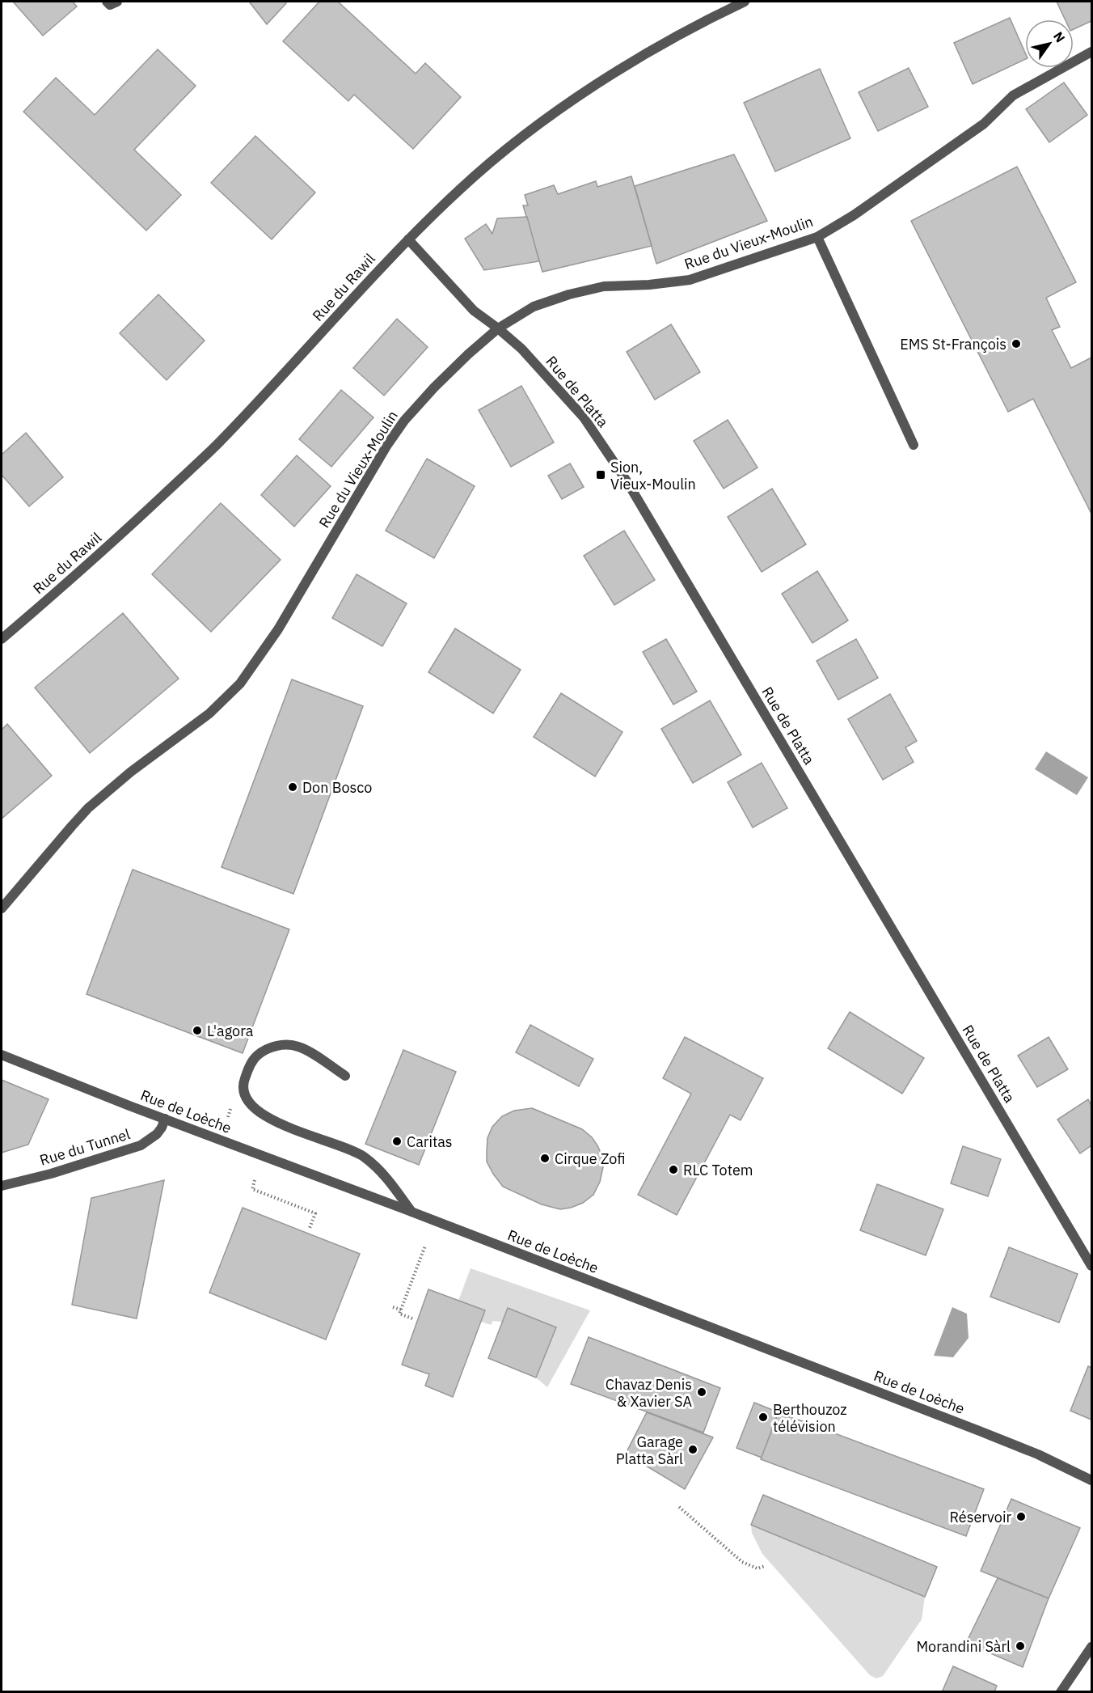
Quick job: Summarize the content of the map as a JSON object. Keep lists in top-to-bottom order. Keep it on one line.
{"streets":{"street":["Rue du Vieux-Moulin","Rue du Rawil","Rue de Platta","Rue de Loèche","Rue du Tunnel"]},"crossings":[["Rue du Vieux-Moulin","Rue de Platta"],["Rue du Rawil","Rue de Platta"],["Rue de Loèche","Rue du Tunnel"]],"places":{"other":["EMS St-François","Don Bosco","L'agora","Caritas","Cirque Zofi","RLC Totem","Chavaz Denis & Xavier SA","Berthouzoz télévision","Garage Platta Sàrl","Réservoir","Morandini Sàrl"],"transit":["Sion, Vieux-Moulin"]},"north":"top right"}
